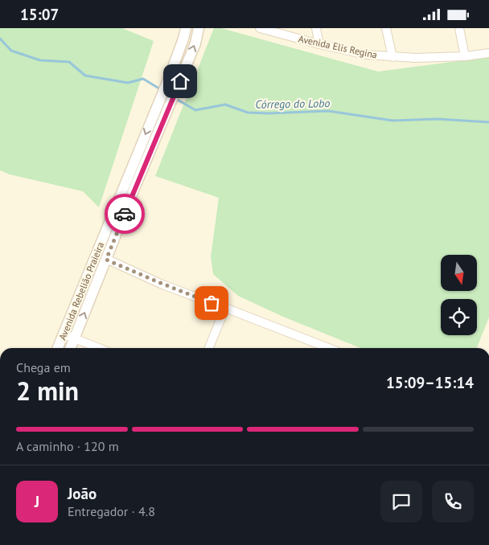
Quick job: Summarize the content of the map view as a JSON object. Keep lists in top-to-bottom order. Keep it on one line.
{"streets":{"street":["Avenida Elis Regina","Avenida Rebelião Praieira"]},"water":["Córrego do Lobo"],"north":"bottom","page":{"status":"15:07","heading":["2 min","Chega em","15:09–15:14"],"panel":["João","Entregador · 4.8"],"bar":"A caminho · 120 m","round":"J"}}
